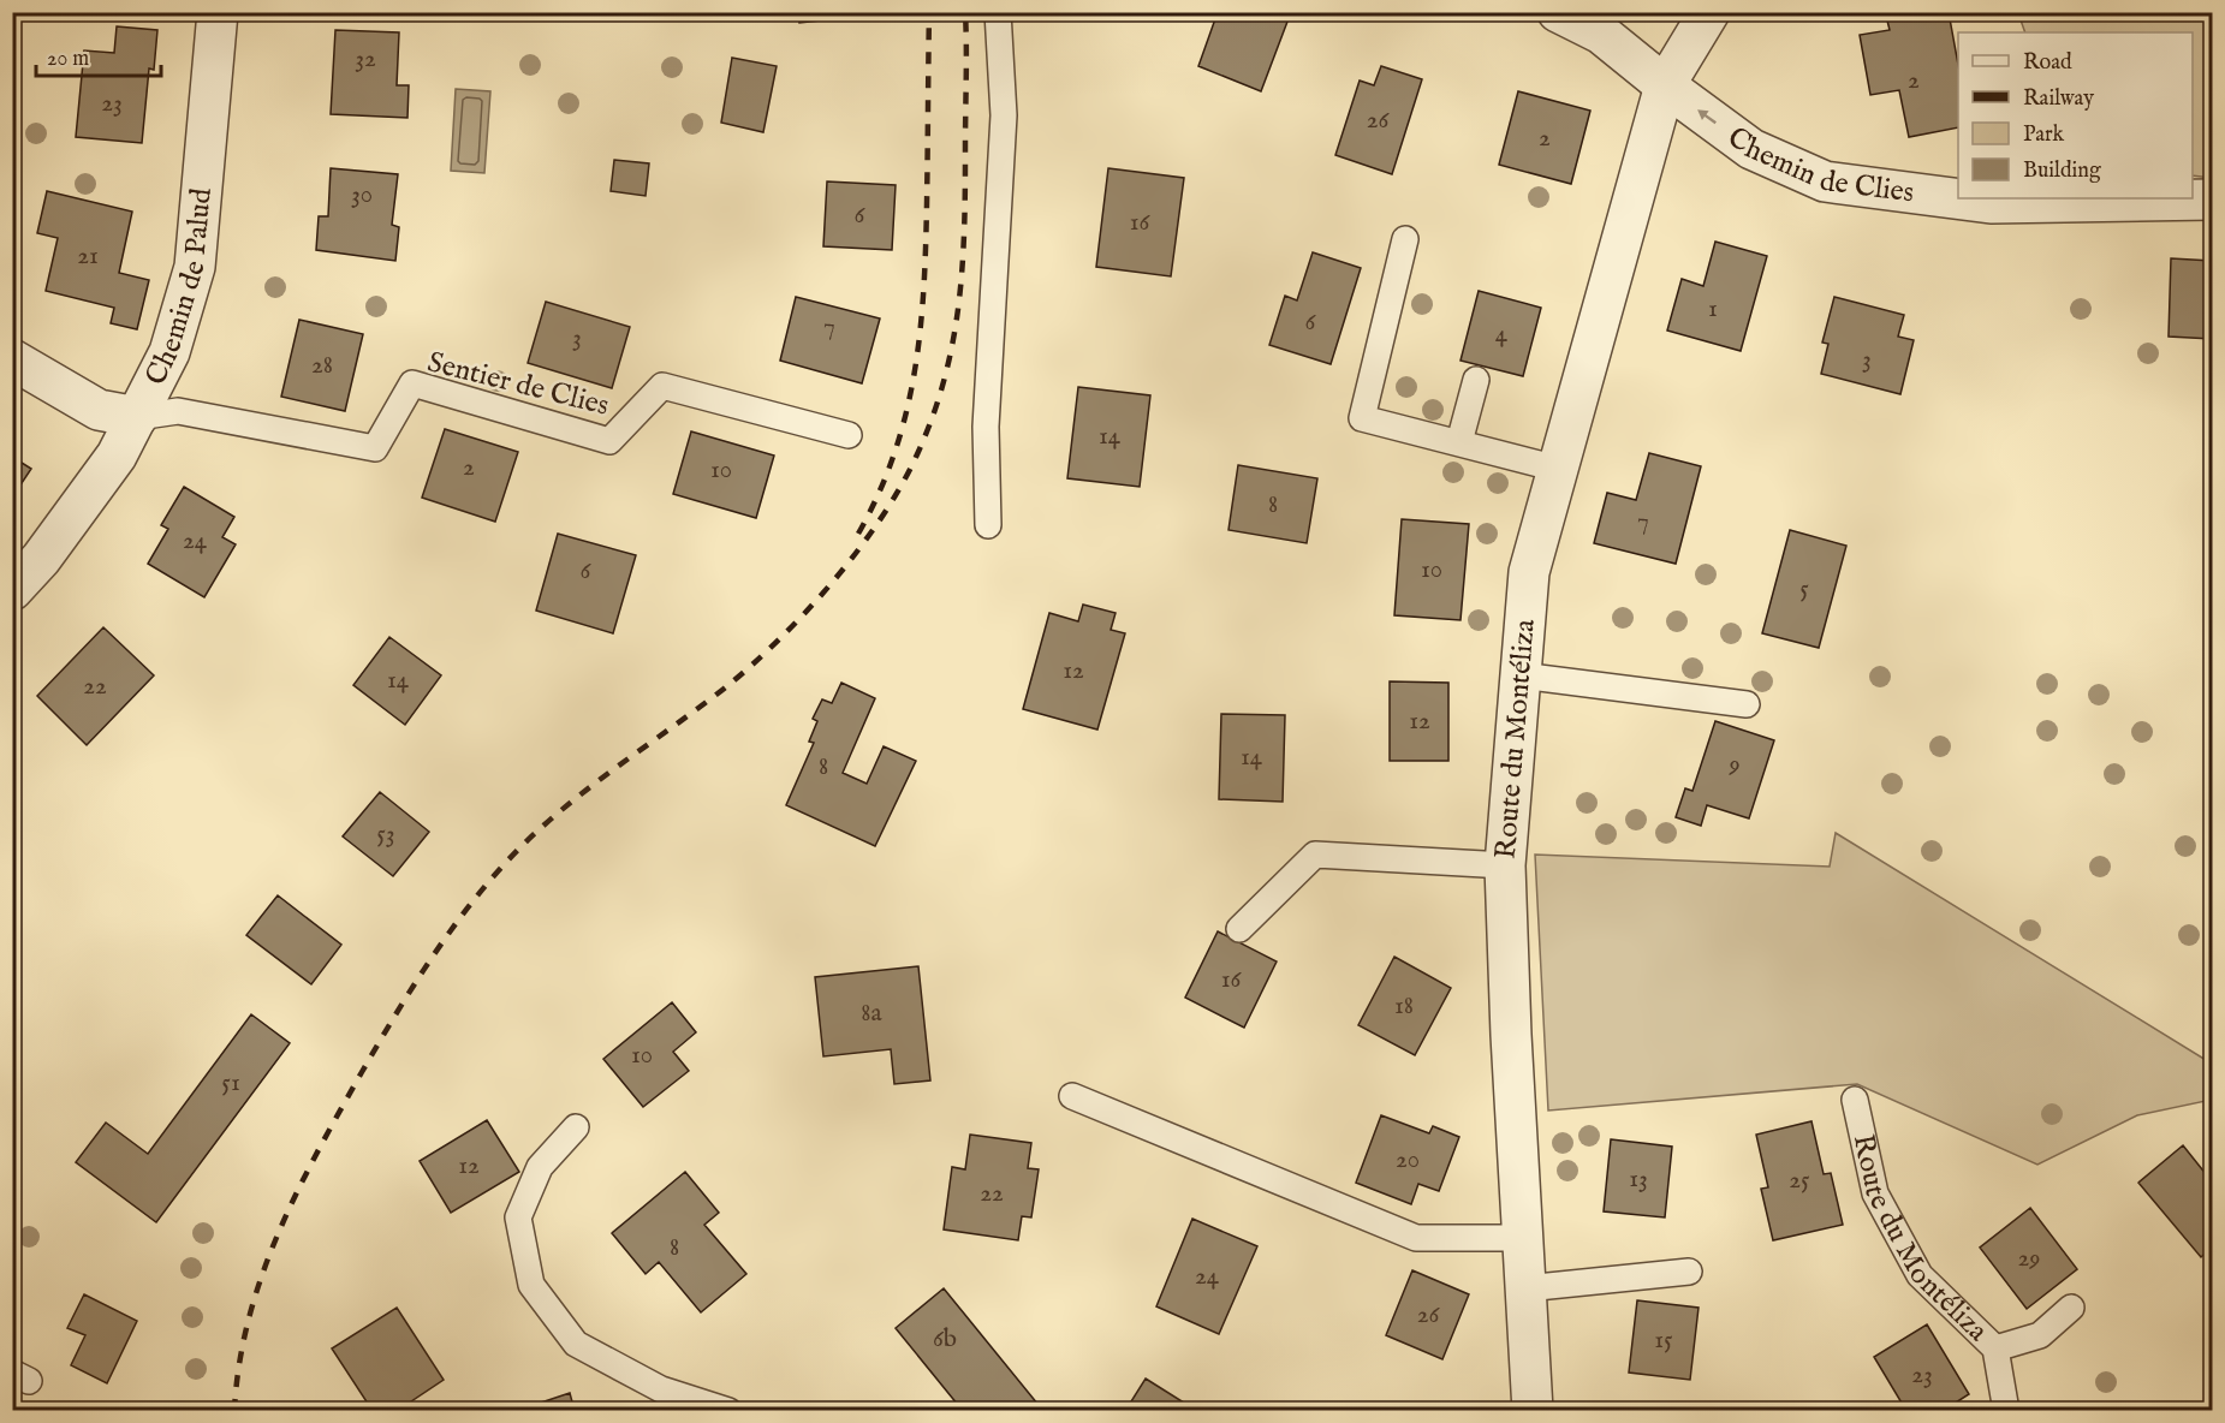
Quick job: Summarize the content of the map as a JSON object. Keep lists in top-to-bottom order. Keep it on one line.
{"streets":{"street":["Chemin de Clies","Chemin de Palud","Route du Montéliza"],"lane":["Sentier de Clies"]},"crossings":[["Chemin de Clies","Route du Montéliza"],["Chemin de Palud","Sentier de Clies"]],"one_way":["Chemin de Clies"],"house_numbers":["32","2","23","26","2","30","6","16","21","1","6","7","4","3","3","28","14","2","10","8","7","24","10","6","5","12","14","22","12","14","9","8","53","16","18","8a","10","51","20","12","13","25","22","8","29","24","26","6b","15","23"],"legend":["Road","Railway","Park","Building"],"scale_bar":"20 m"}
